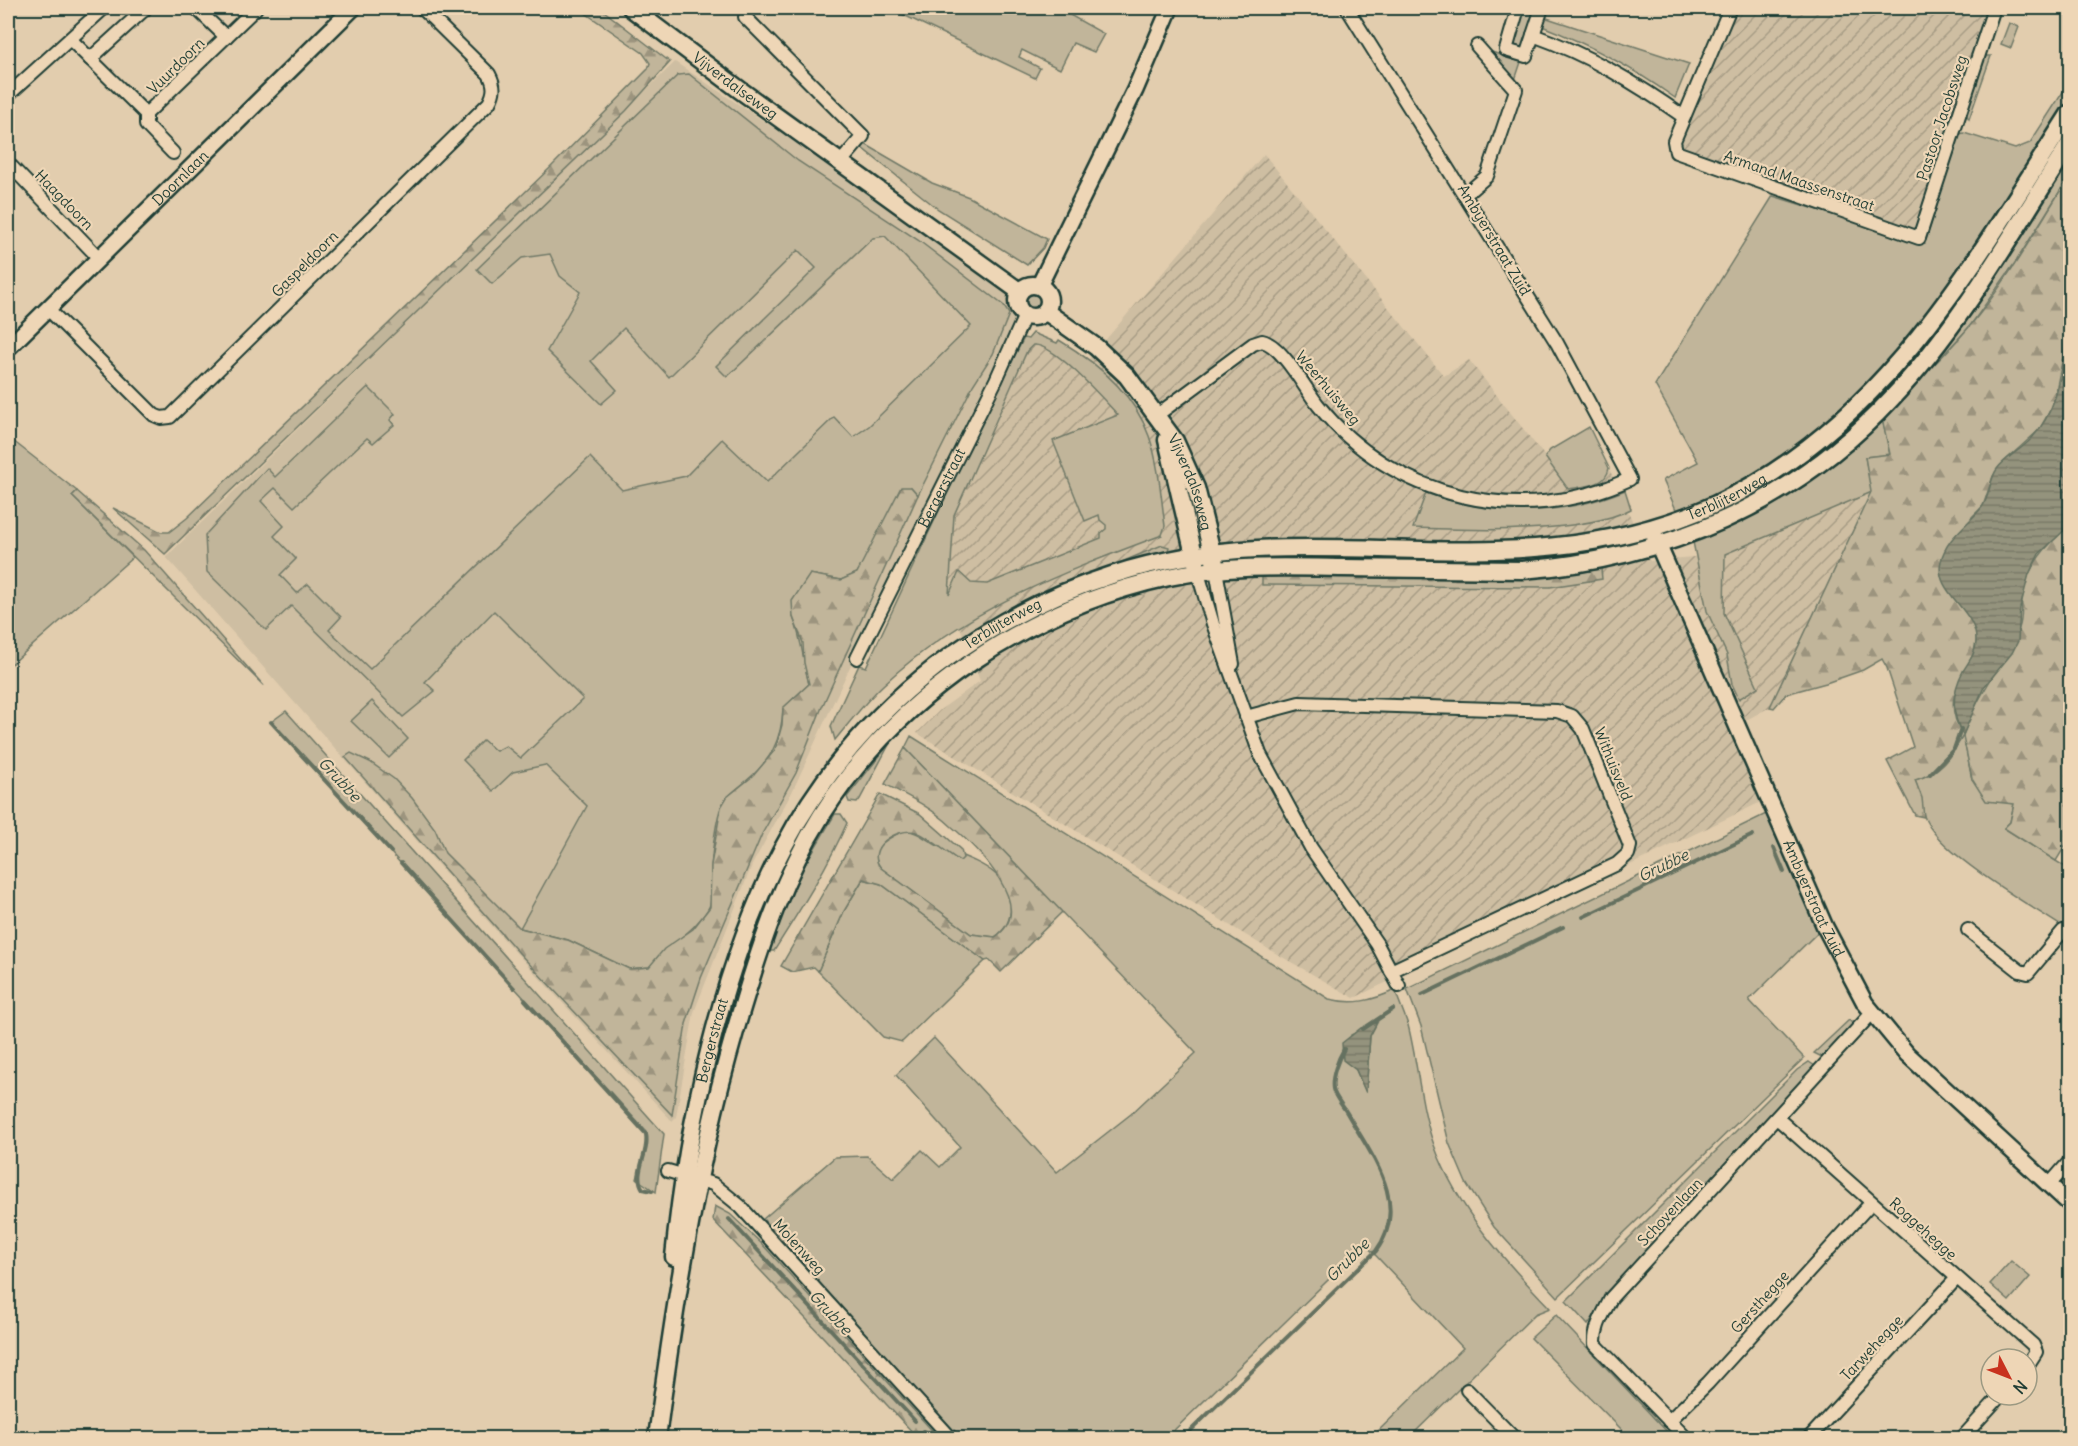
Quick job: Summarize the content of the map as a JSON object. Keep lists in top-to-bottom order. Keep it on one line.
{"streets":{"main road":["Vijverdalseweg","Bergerstraat","Terblijterweg"],"street":["Vuurdoorn","Pastoor Jacobsweg","Doornlaan","Armand Maassenstraat","Haagdoorn","Ambyerstraat Zuid","Gaspeldoorn","Weerhuisweg","Withuisveld","Schovenlaan","Roggehegge","Molenweg","Gersthegge","Tarwehegge"]},"crossings":[["Vijverdalseweg","Weerhuisweg"],["Vijverdalseweg","Bergerstraat"],["Vijverdalseweg","Terblijterweg"],["Pastoor Jacobsweg","Armand Maassenstraat"],["Doornlaan","Haagdoorn"],["Doornlaan","Gaspeldoorn"],["Ambyerstraat Zuid","Weerhuisweg"],["Ambyerstraat Zuid","Terblijterweg"],["Ambyerstraat Zuid","Schovenlaan"],["Bergerstraat","Terblijterweg"],["Bergerstraat","Molenweg"],["Schovenlaan","Roggehegge"],["Schovenlaan","Gersthegge"],["Roggehegge","Gersthegge"],["Roggehegge","Tarwehegge"]],"water":["Grubbe"],"north":"bottom right"}
